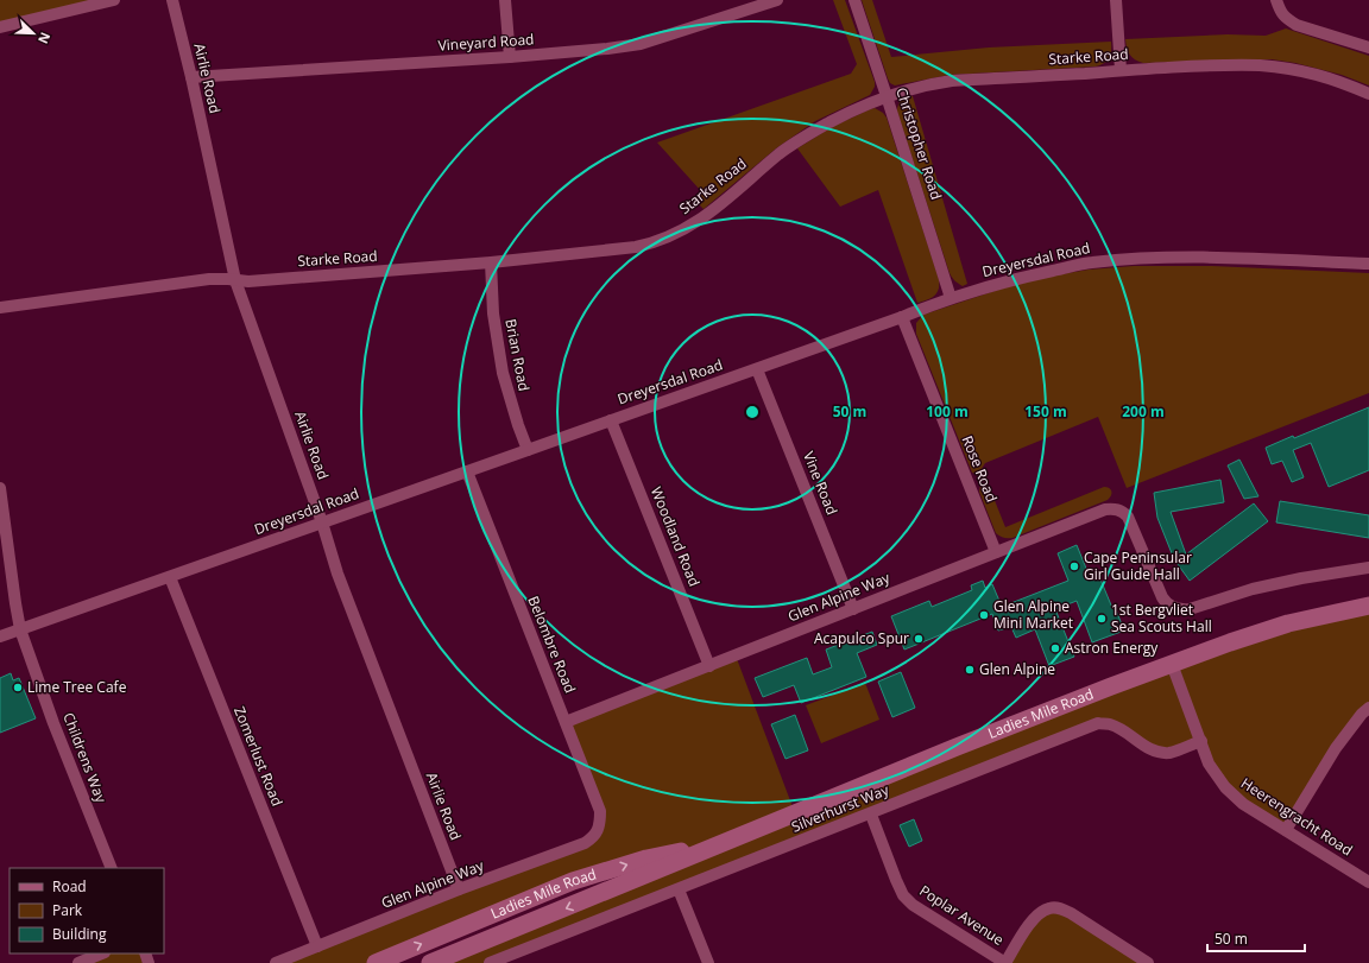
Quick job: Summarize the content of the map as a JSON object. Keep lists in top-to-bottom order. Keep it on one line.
{"streets":{"main road":["Ladies Mile Road"],"street":["Vineyard Road","Starke Road","Airlie Road","Christopher Road","Dreyersdal Road","Brian Road","Rose Road","Vine Road","Woodland Road","Glen Alpine Way","Belombre Road","Zomerlust Road","Childrens Way","Silverhurst Way","Heerengracht Road","Poplar Avenue"]},"crossings":[["Vineyard Road","Airlie Road"],["Starke Road","Airlie Road"],["Starke Road","Christopher Road"],["Starke Road","Brian Road"],["Airlie Road","Dreyersdal Road"],["Airlie Road","Glen Alpine Way"],["Christopher Road","Dreyersdal Road"],["Dreyersdal Road","Brian Road"],["Dreyersdal Road","Rose Road"],["Dreyersdal Road","Vine Road"],["Dreyersdal Road","Woodland Road"],["Dreyersdal Road","Belombre Road"],["Dreyersdal Road","Zomerlust Road"],["Dreyersdal Road","Childrens Way"],["Rose Road","Glen Alpine Way"],["Vine Road","Glen Alpine Way"],["Woodland Road","Glen Alpine Way"],["Glen Alpine Way","Belombre Road"],["Glen Alpine Way","Zomerlust Road"],["Ladies Mile Road","Heerengracht Road"],["Silverhurst Way","Heerengracht Road"],["Silverhurst Way","Poplar Avenue"]],"places":["Cape Peninsular Girl Guide Hall","Glen Alpine Mini Market","1st Bergvliet Sea Scouts Hall","Acapulco Spur","Astron Energy","Glen Alpine","Lime Tree Cafe"],"legend":["Road","Park","Building"],"scale_bar":"50 m","north":"bottom right","rings":["50 m","100 m","150 m","200 m"]}
